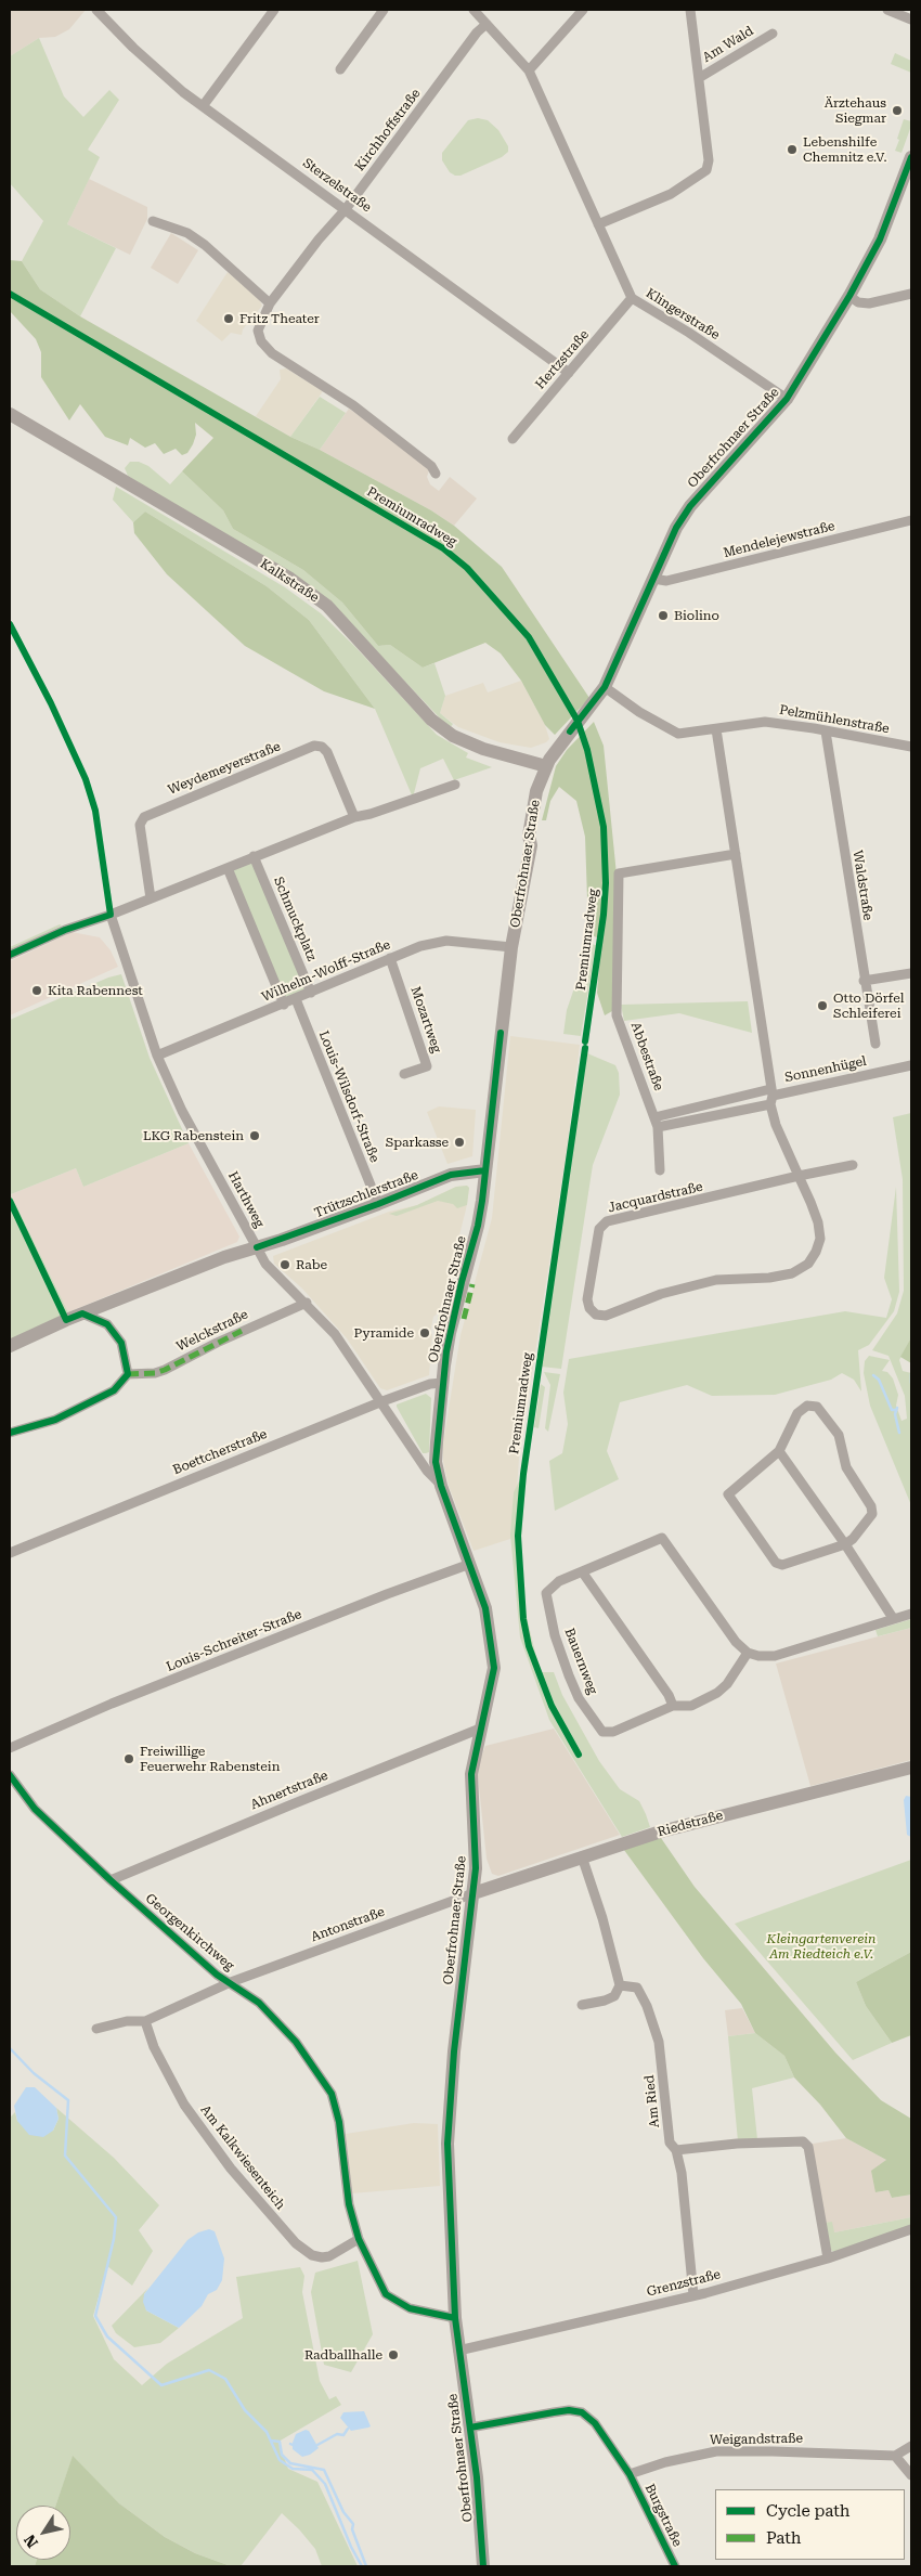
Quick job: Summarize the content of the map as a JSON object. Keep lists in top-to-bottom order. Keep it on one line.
{"streets":{"main road":["Oberfrohnaer Straße","Kalkstraße","Trützschlerstraße","Riedstraße"],"street":["Am Wald","Kirchhoffstraße","Sterzelstraße","Klingerstraße","Hertzstraße","Mendelejewstraße","Pelzmühlenstraße","Weydemeyerstraße","Waldstraße","Schmuckplatz","Wilhelm-Wolff-Straße","Mozartweg","Abbestraße","Sonnenhügel","Louis-Wilsdorf-Straße","Jacquardstraße","Harthweg","Welckstraße","Boettcherstraße","Louis-Schreiter-Straße","Bauernweg","Ahnertstraße","Antonstraße","Georgenkirchweg","Am Ried","Am Kalkwiesenteich","Grenzstraße","Weigandstraße","Burgstraße"],"cycle path":["Premiumradweg"]},"crossings":[["Am Wald","Klingerstraße"],["Kirchhoffstraße","Sterzelstraße"],["Kirchhoffstraße","Klingerstraße"],["Sterzelstraße","Hertzstraße"],["Klingerstraße","Hertzstraße"],["Klingerstraße","Oberfrohnaer Straße"],["Oberfrohnaer Straße","Mendelejewstraße"],["Oberfrohnaer Straße","Kalkstraße"],["Oberfrohnaer Straße","Pelzmühlenstraße"],["Oberfrohnaer Straße","Wilhelm-Wolff-Straße"],["Oberfrohnaer Straße","Trützschlerstraße"],["Oberfrohnaer Straße","Harthweg"],["Oberfrohnaer Straße","Boettcherstraße"],["Oberfrohnaer Straße","Louis-Schreiter-Straße"],["Oberfrohnaer Straße","Ahnertstraße"],["Oberfrohnaer Straße","Riedstraße"],["Oberfrohnaer Straße","Antonstraße"],["Oberfrohnaer Straße","Georgenkirchweg"],["Oberfrohnaer Straße","Grenzstraße"],["Pelzmühlenstraße","Waldstraße"],["Pelzmühlenstraße","Jacquardstraße"],["Schmuckplatz","Wilhelm-Wolff-Straße"],["Wilhelm-Wolff-Straße","Mozartweg"],["Wilhelm-Wolff-Straße","Louis-Wilsdorf-Straße"],["Wilhelm-Wolff-Straße","Harthweg"],["Abbestraße","Sonnenhügel"],["Abbestraße","Jacquardstraße"],["Sonnenhügel","Jacquardstraße"],["Louis-Wilsdorf-Straße","Trützschlerstraße"],["Trützschlerstraße","Harthweg"],["Harthweg","Welckstraße"],["Harthweg","Boettcherstraße"],["Ahnertstraße","Georgenkirchweg"],["Riedstraße","Antonstraße"],["Antonstraße","Georgenkirchweg"],["Georgenkirchweg","Am Kalkwiesenteich"],["Am Ried","Grenzstraße"],["Weigandstraße","Burgstraße"]],"parks":["Kleingartenverein Am Riedteich e.V."],"places":["Ärztehaus Siegmar","Lebenshilfe Chemnitz e.V.","Fritz Theater","Biolino","Kita Rabennest","Otto Dörfel Schleiferei","LKG Rabenstein","Sparkasse","Rabe","Pyramide","Freiwillige Feuerwehr Rabenstein","Radballhalle"],"legend":["Cycle path","Path"],"north":"bottom left"}
